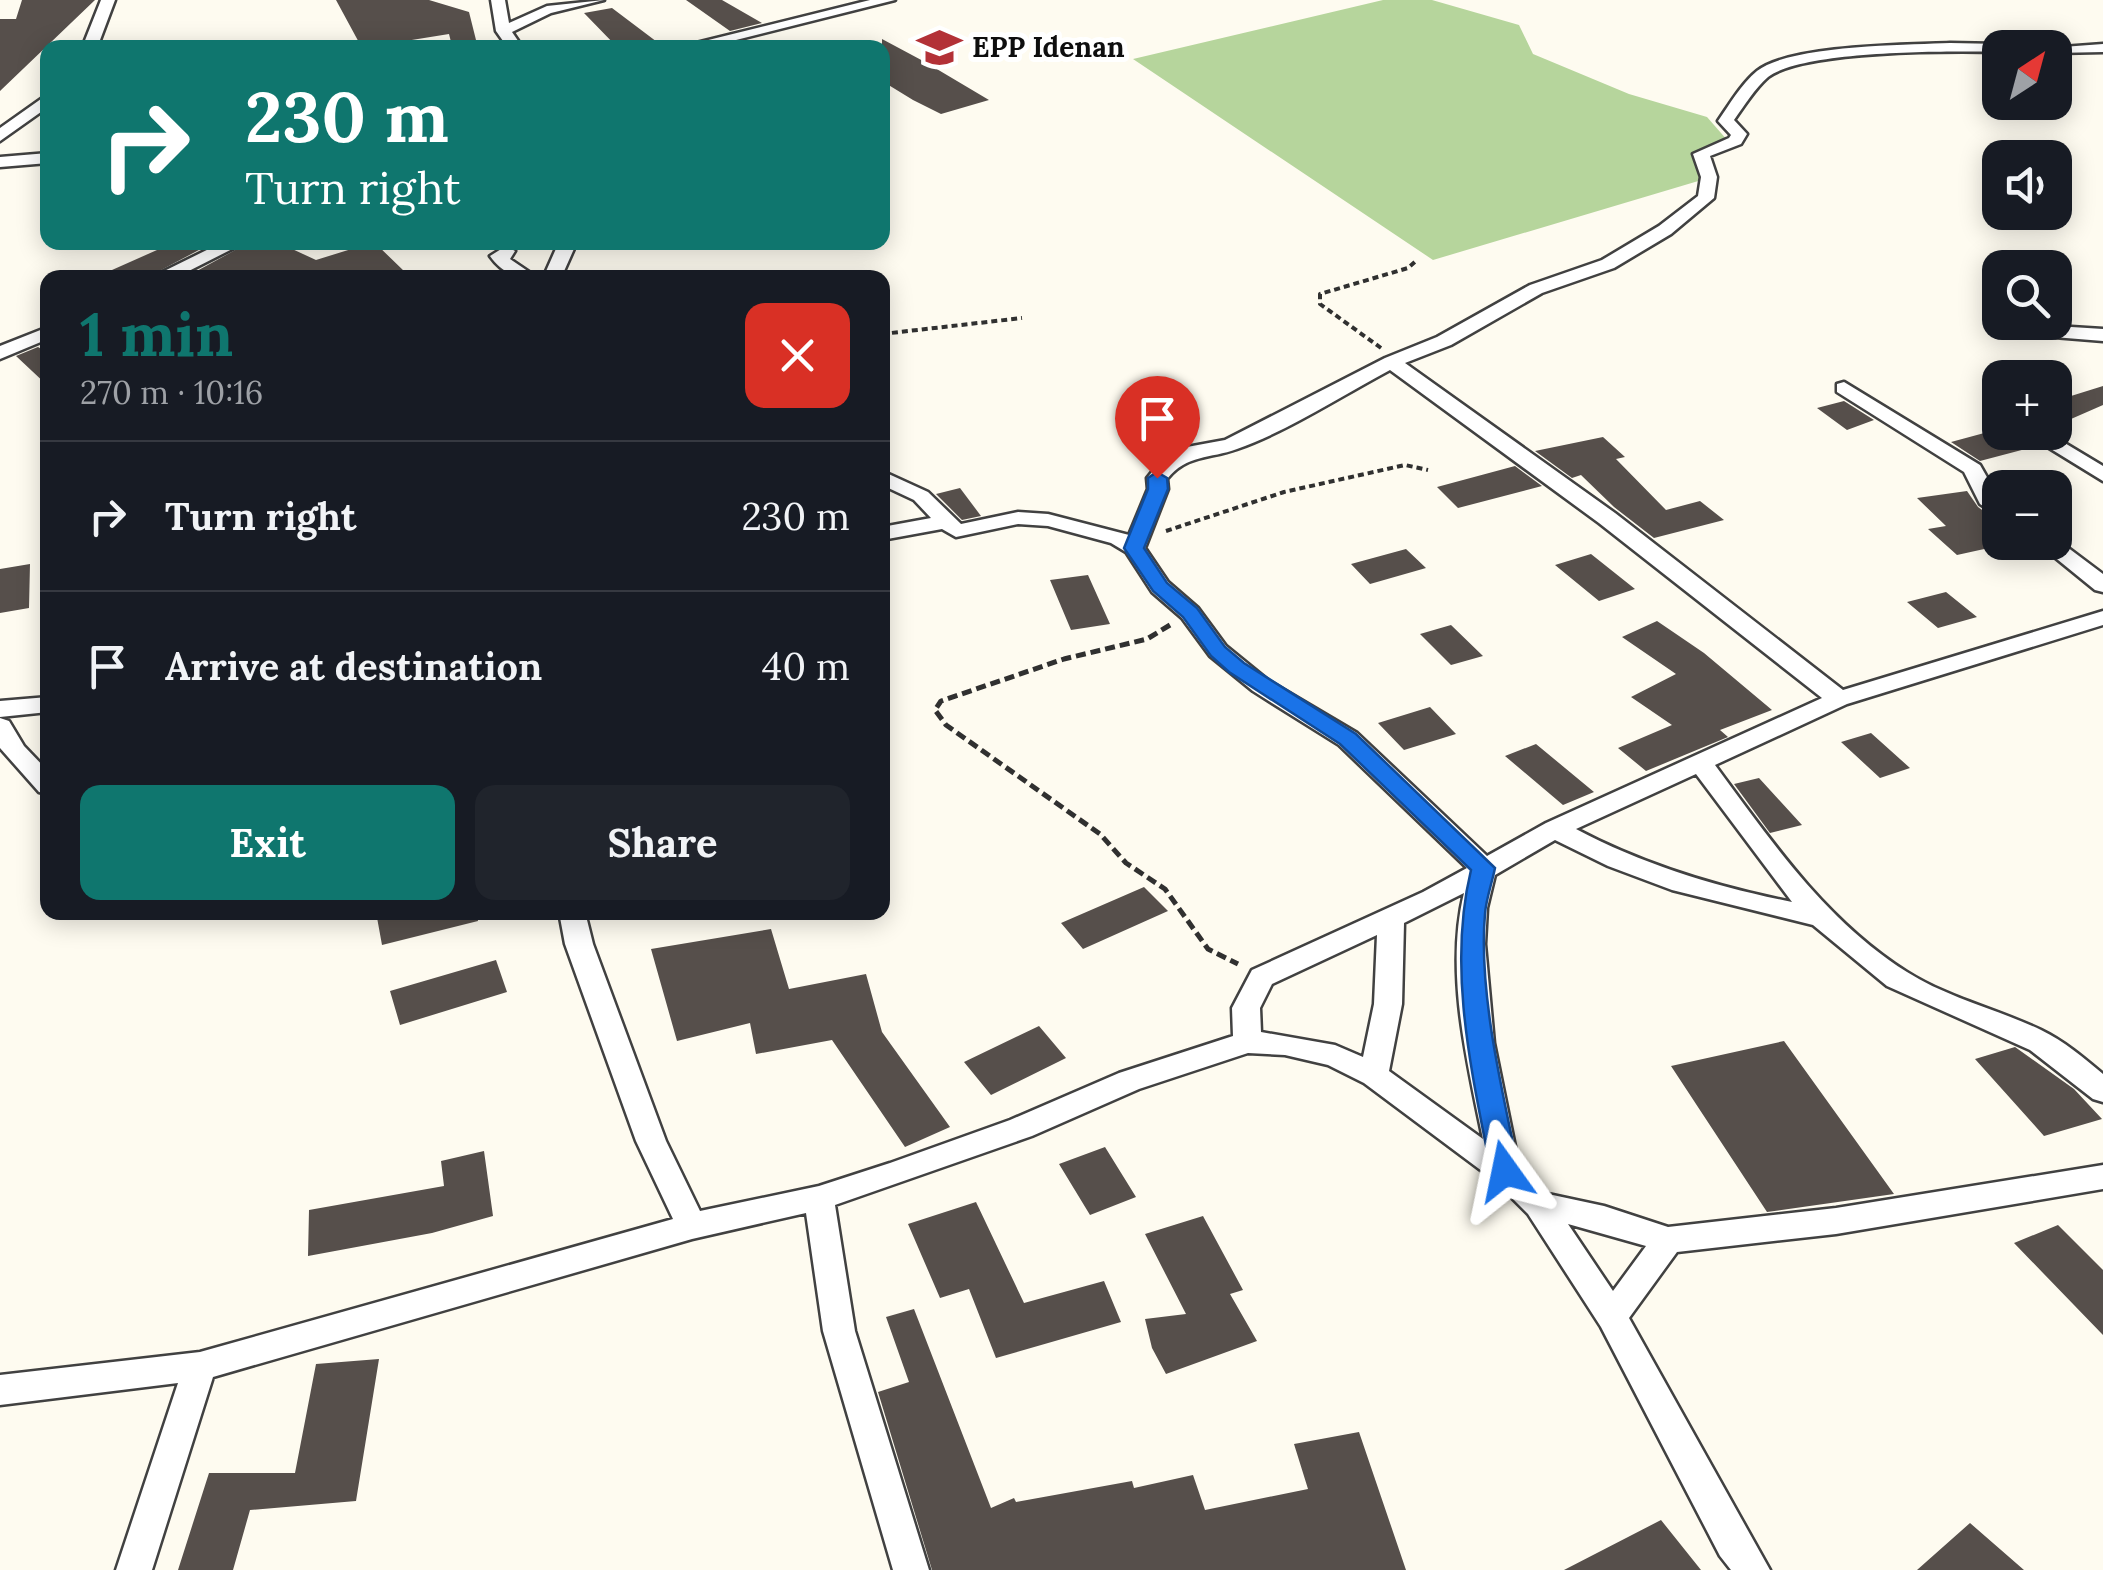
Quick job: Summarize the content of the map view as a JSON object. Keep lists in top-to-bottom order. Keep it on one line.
{"places":{"school or university":["EPP Idenan"]},"north":"top right","page":{"map_buttons":["+","−"],"turn":["230 m","Turn right"],"heading":["1 min","270 m · 10:16"],"list":[{"name":"Turn right","value":"230 m"},{"name":"Arrive at destination","value":"40 m"}],"buttons":["Exit","Share"]}}
